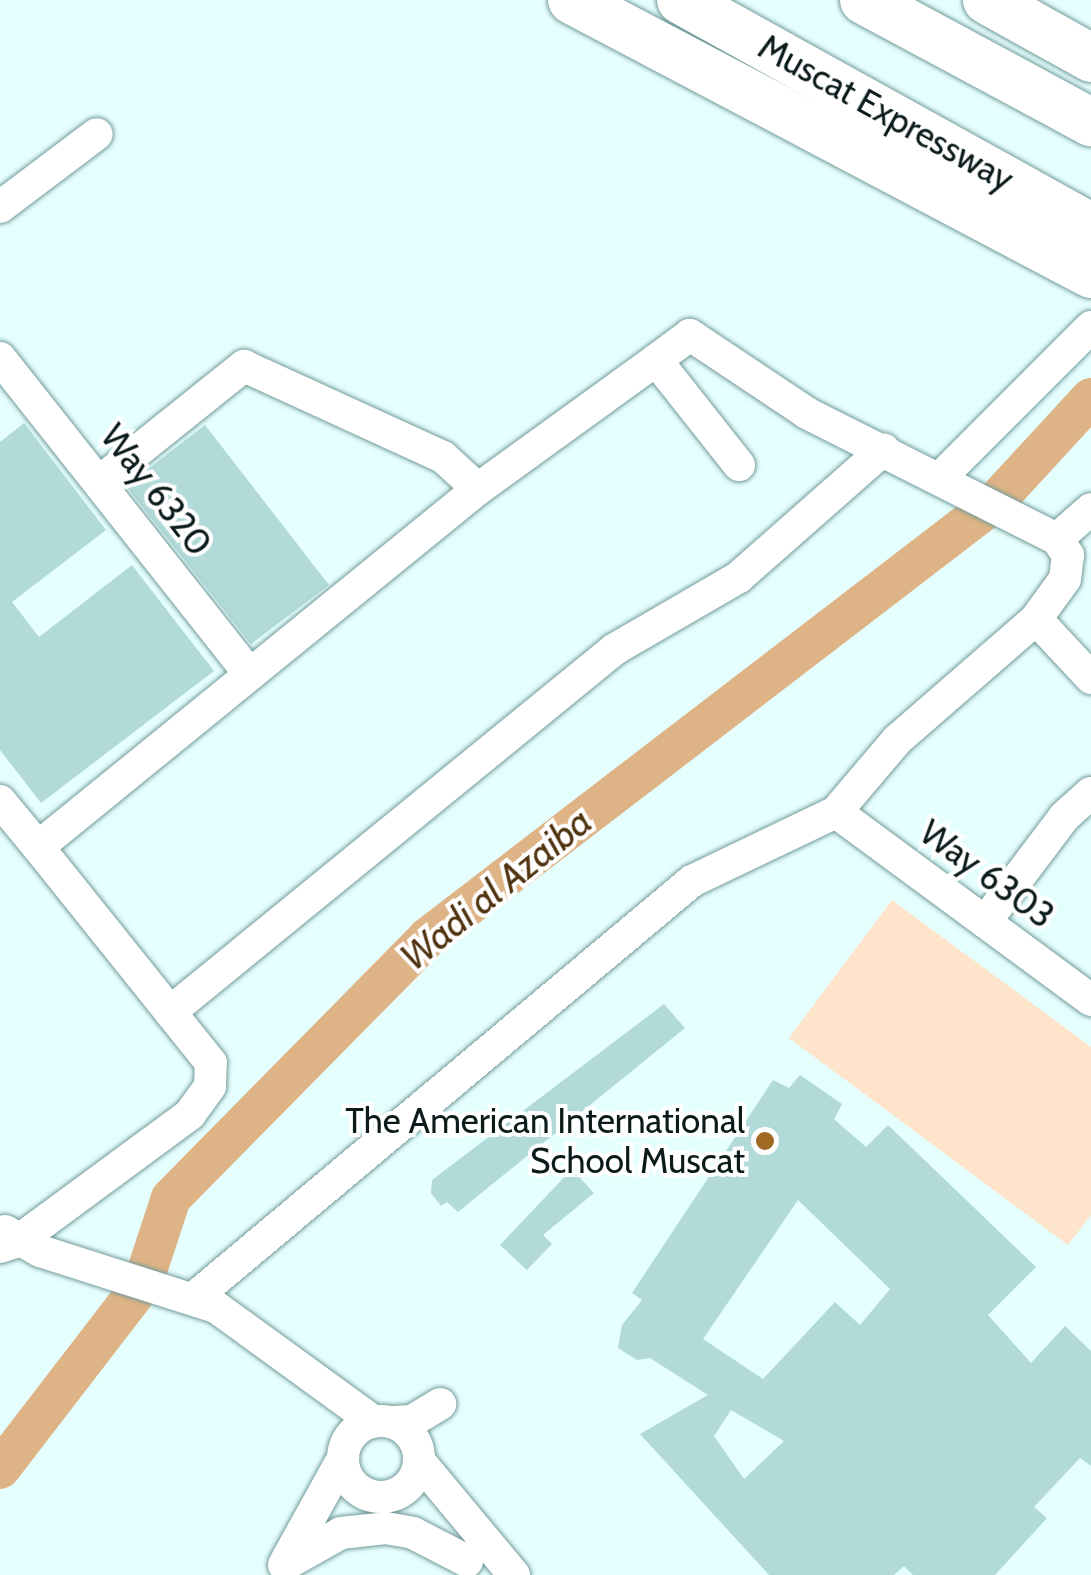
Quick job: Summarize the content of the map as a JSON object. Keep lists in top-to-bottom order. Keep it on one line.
{"streets":{"highway":["Muscat Expressway"],"street":["Way 6320","Way 6303"]},"water":["Wadi al Azaiba"],"places":["The American International School Muscat"]}
